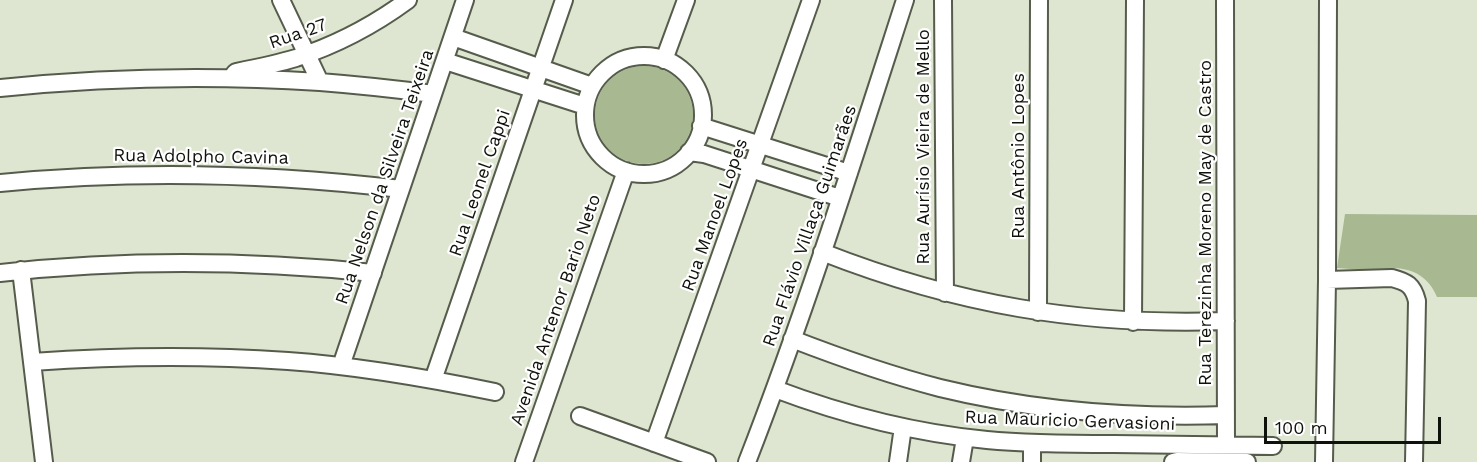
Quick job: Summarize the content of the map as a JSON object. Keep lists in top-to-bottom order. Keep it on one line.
{"streets":{"street":["Rua 27","Rua Aurísio Vieira de Mello","Rua Antônio Lopes","Rua Adolpho Cavina","Rua Nelson da Silveira Teixeira","Rua Leonel Cappi","Rua Manoel Lopes","Rua Terezinha Moreno May de Castro","Rua Flávio Villaça Guimarães","Avenida Antenor Bario Neto","Rua Mauricio Gervasioni"]},"crossings":[["Rua Adolpho Cavina","Rua Nelson da Silveira Teixeira"],["Rua Terezinha Moreno May de Castro","Rua Mauricio Gervasioni"],["Rua Flávio Villaça Guimarães","Rua Mauricio Gervasioni"]],"scale_bar":"100 m"}
